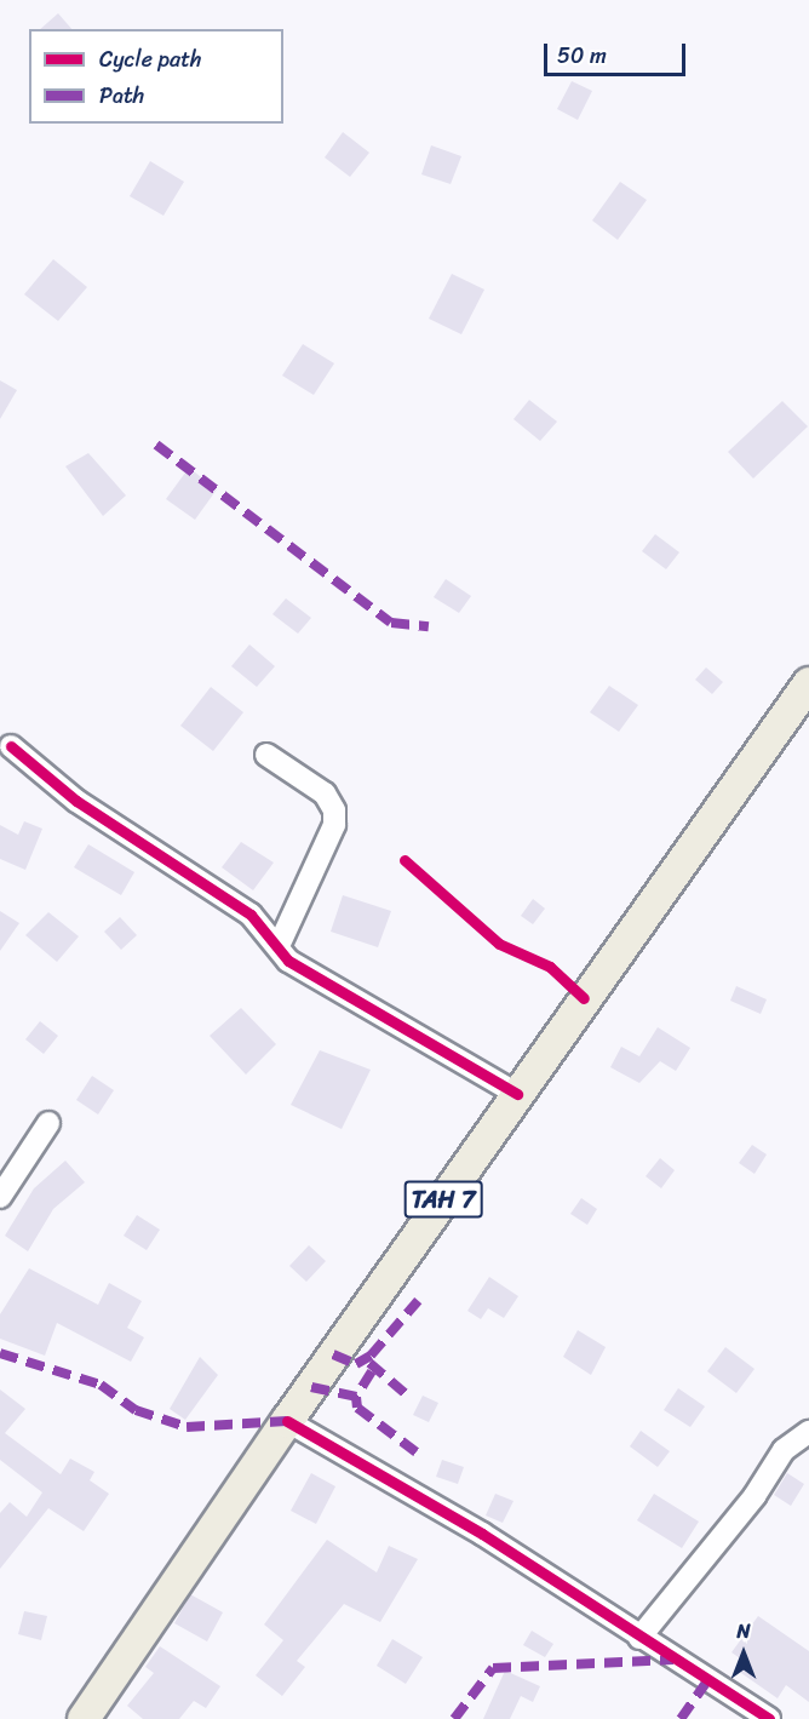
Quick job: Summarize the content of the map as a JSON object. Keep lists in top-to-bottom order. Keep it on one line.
{"streets":{"highway":["TAH 7"]},"legend":["Cycle path","Path"],"scale_bar":"50 m","north":"top"}
